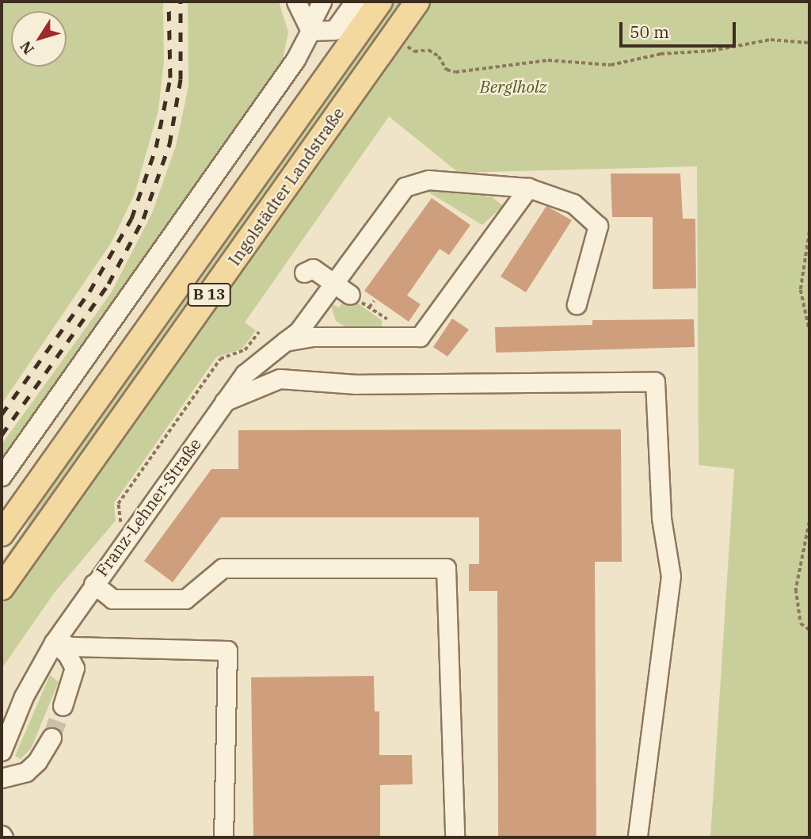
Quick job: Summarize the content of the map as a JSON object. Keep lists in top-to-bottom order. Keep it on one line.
{"streets":{"main road":["Ingolstädter Landstraße","B 13"],"street":["Franz-Lehner-Straße"]},"parks":["Berglholz"],"scale_bar":"50 m","north":"bottom left"}
